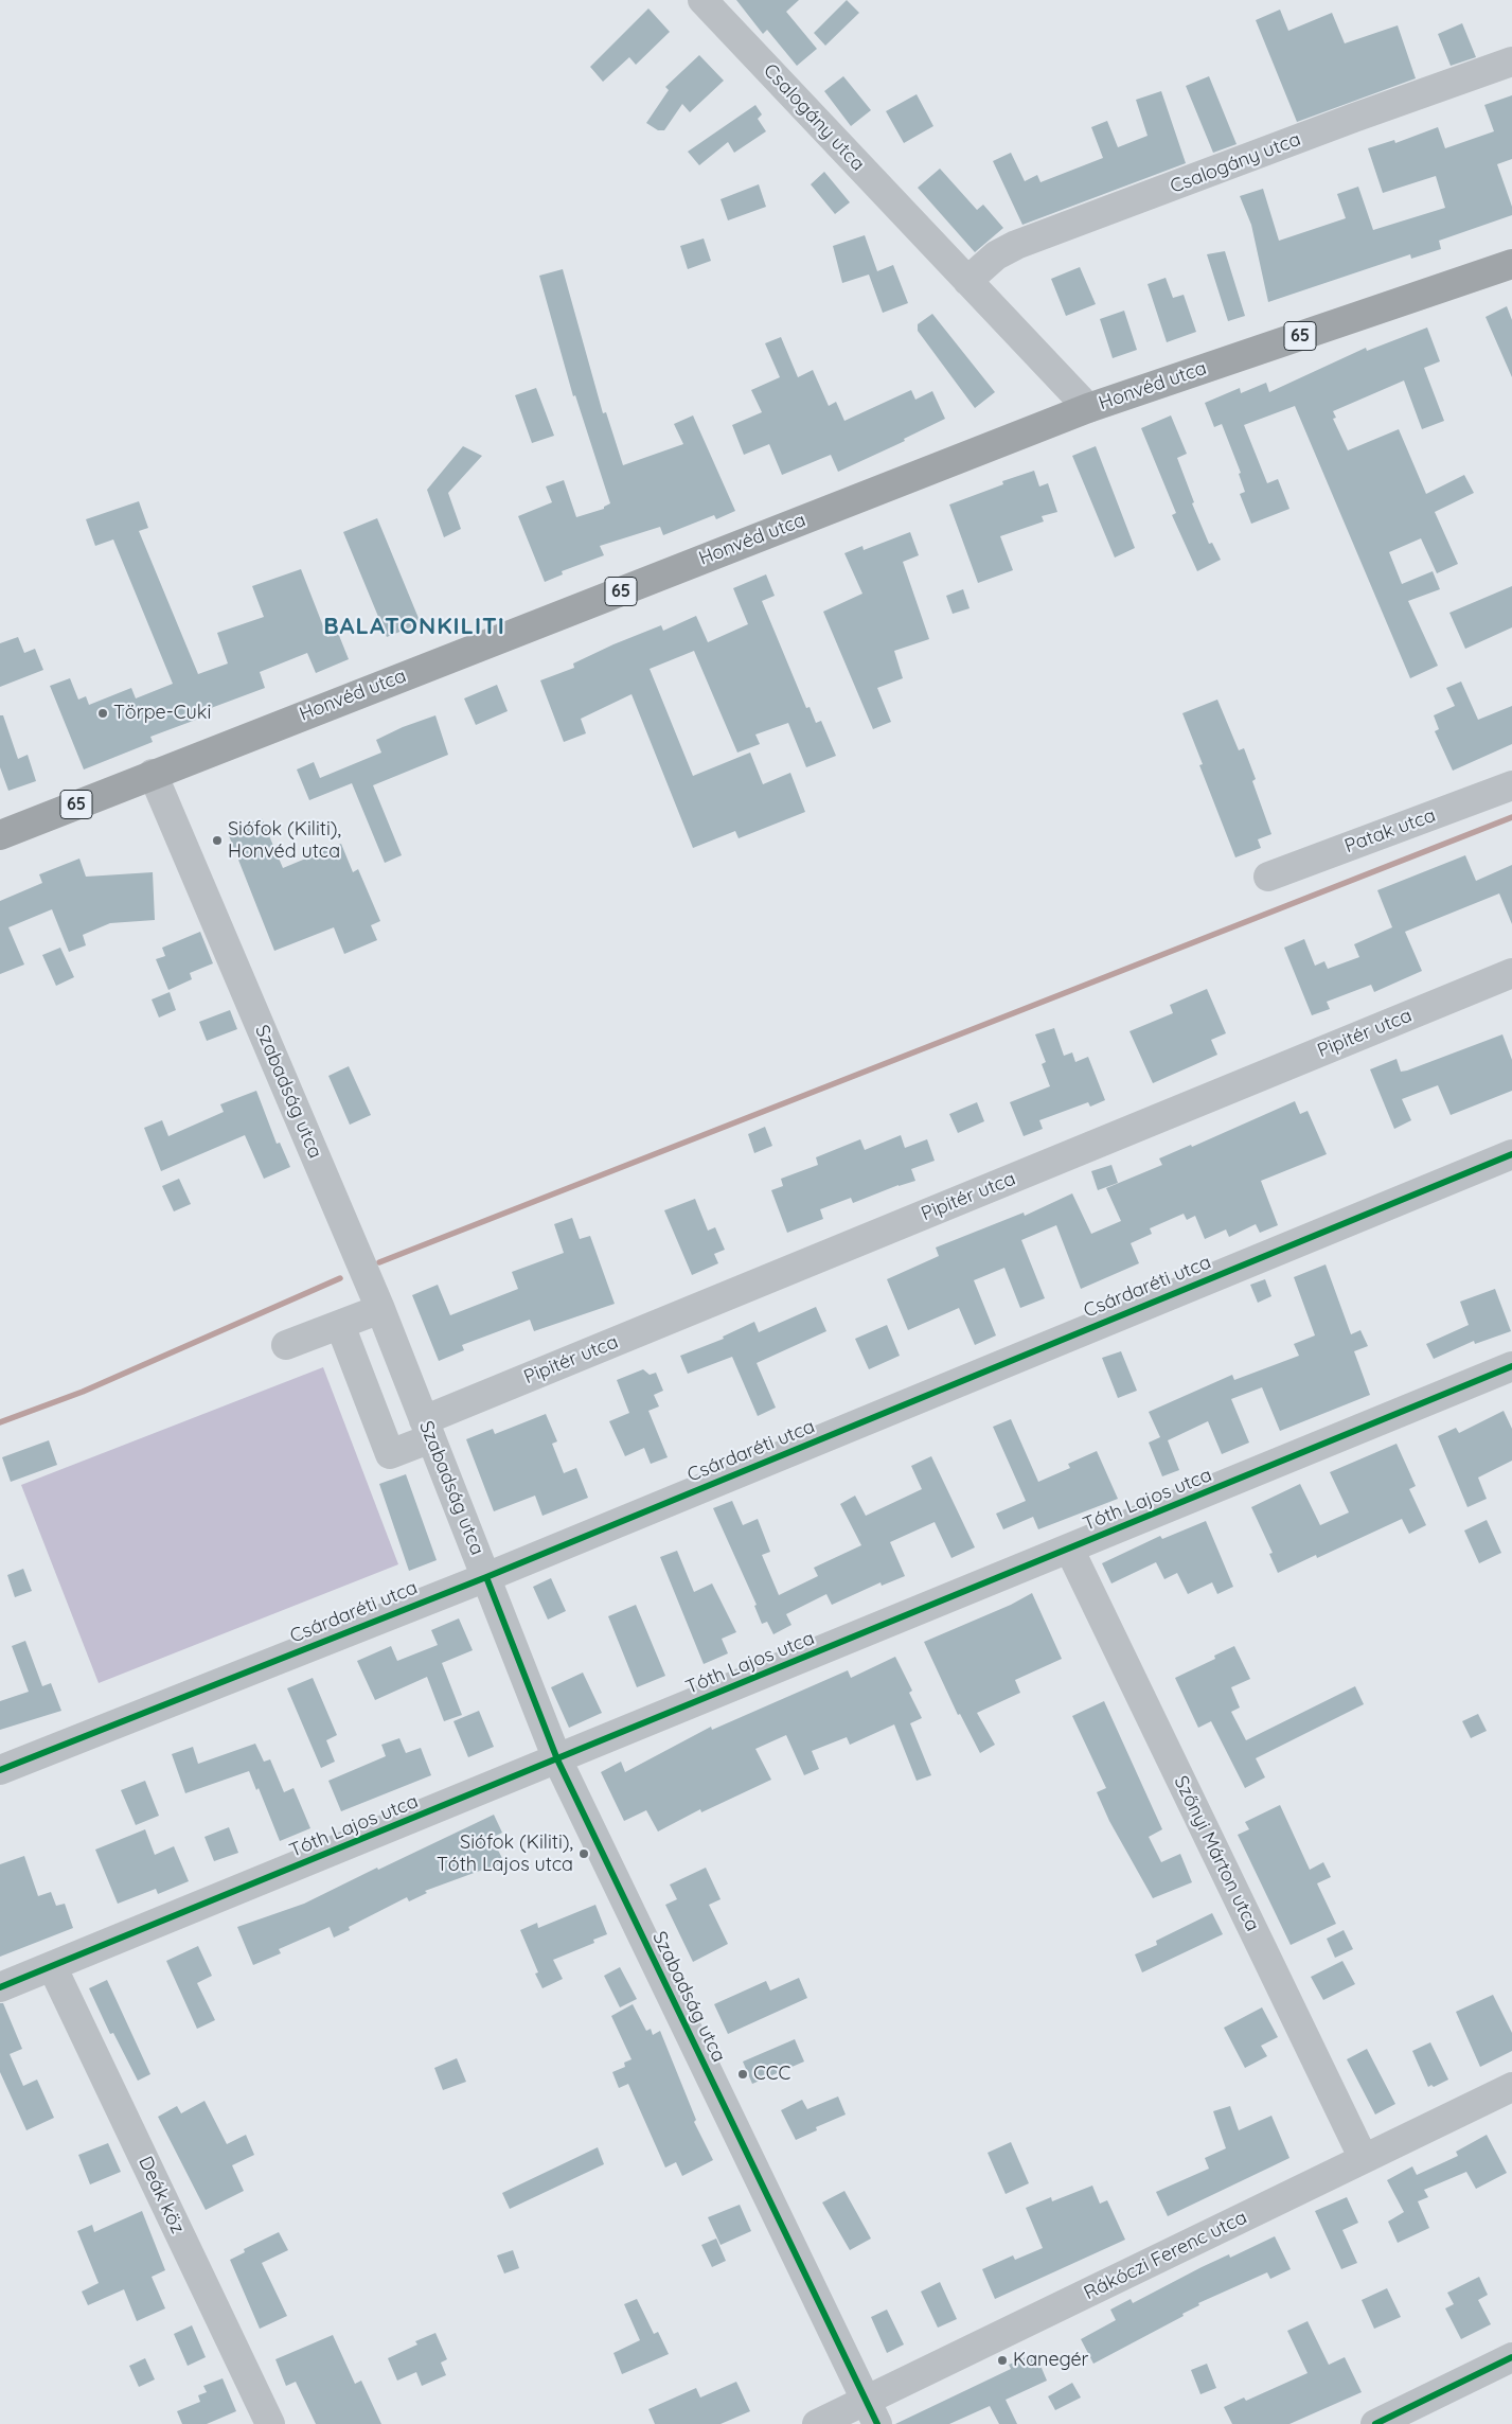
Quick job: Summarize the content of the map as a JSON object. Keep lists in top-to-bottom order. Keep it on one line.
{"streets":{"main road":["65","Honvéd utca"],"street":["Csalogány utca","Patak utca","Pipitér utca","Szabadság utca","Csárdaréti utca","Tóth Lajos utca","Szőnyi Márton utca","Deák köz","Rákóczi Ferenc utca"]},"crossings":[["Csalogány utca","Honvéd utca"],["Honvéd utca","Szabadság utca"],["Pipitér utca","Szabadság utca"],["Szabadság utca","Csárdaréti utca"],["Szabadság utca","Tóth Lajos utca"],["Szabadság utca","Rákóczi Ferenc utca"],["Tóth Lajos utca","Szőnyi Márton utca"],["Tóth Lajos utca","Deák köz"],["Szőnyi Márton utca","Rákóczi Ferenc utca"]],"districts":["BALATONKILITI"],"places":["Törpe-Cuki","Siófok (Kiliti), Honvéd utca","Siófok (Kiliti), Tóth Lajos utca","CCC","Kanegér"]}
